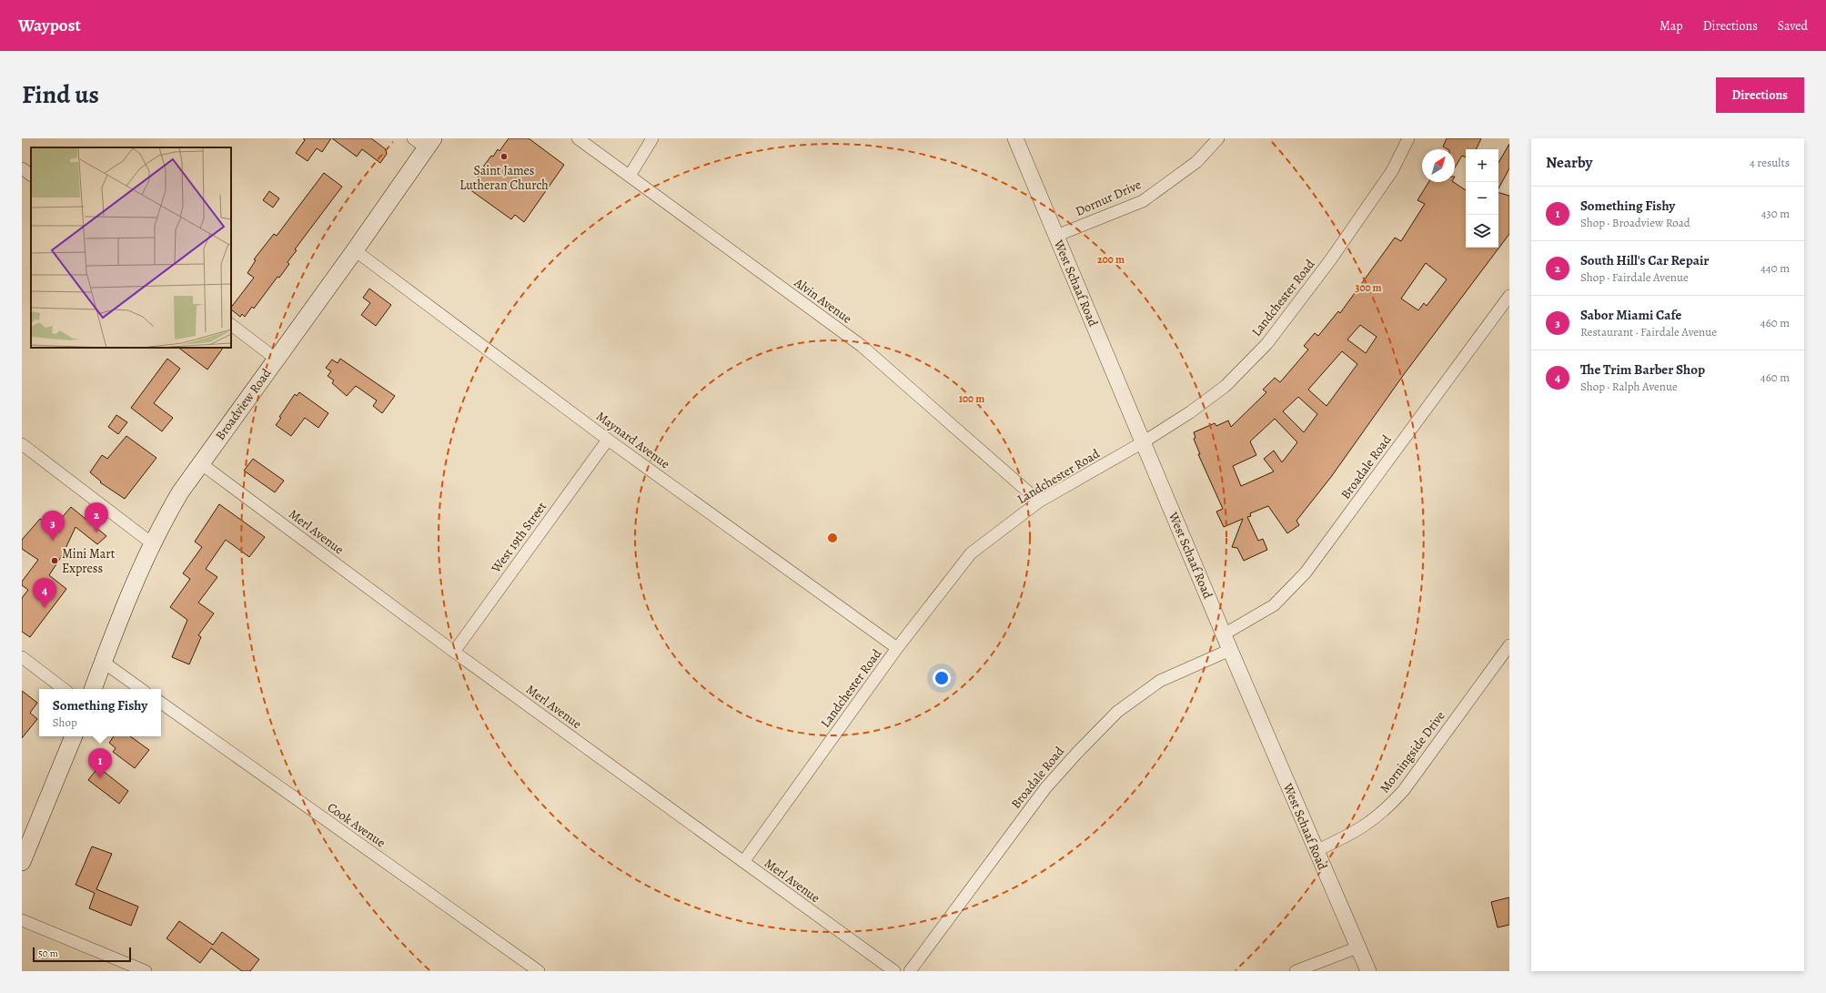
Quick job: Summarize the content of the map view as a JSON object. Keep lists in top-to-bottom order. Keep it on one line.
{"streets":{"main road":["Broadview Road"],"street":["Dornur Drive","West Schaaf Road","Landchester Road","Alvin Avenue","Maynard Avenue","Broadale Road","Merl Avenue","West 19th Street","Morningside Drive","Cook Avenue"]},"crossings":[["Dornur Drive","West Schaaf Road"],["West Schaaf Road","Landchester Road"],["West Schaaf Road","Broadale Road"],["West Schaaf Road","Morningside Drive"],["Landchester Road","Alvin Avenue"],["Landchester Road","Maynard Avenue"],["Landchester Road","Merl Avenue"],["Broadview Road","Maynard Avenue"],["Broadview Road","Merl Avenue"],["Maynard Avenue","West 19th Street"],["Merl Avenue","West 19th Street"]],"places":["Saint James Lutheran Church","Mini Mart Express"],"scale_bar":"50 m","north":"top right","page":{"header":"Waypost","nav":["Map","Directions","Saved"],"title":"Find us","buttons":"Directions","heading":["Nearby","4 results"],"map_buttons":["+","−"],"list":[{"mark":"1","name":"Something Fishy","note":"Shop · Broadview Road","value":"430 m"},{"mark":"2","name":"South Hill's Car Repair","note":"Shop · Fairdale Avenue","value":"440 m"},{"mark":"3","name":"Sabor Miami Cafe","note":"Restaurant · Fairdale Avenue","value":"460 m"},{"mark":"4","name":"The Trim Barber Shop","note":"Shop · Ralph Avenue","value":"460 m"}],"pins":["2","3","4","1"],"popup":["Something Fishy","Shop"],"scale":"50 m"},"rings":["200 m","300 m","100 m"]}
